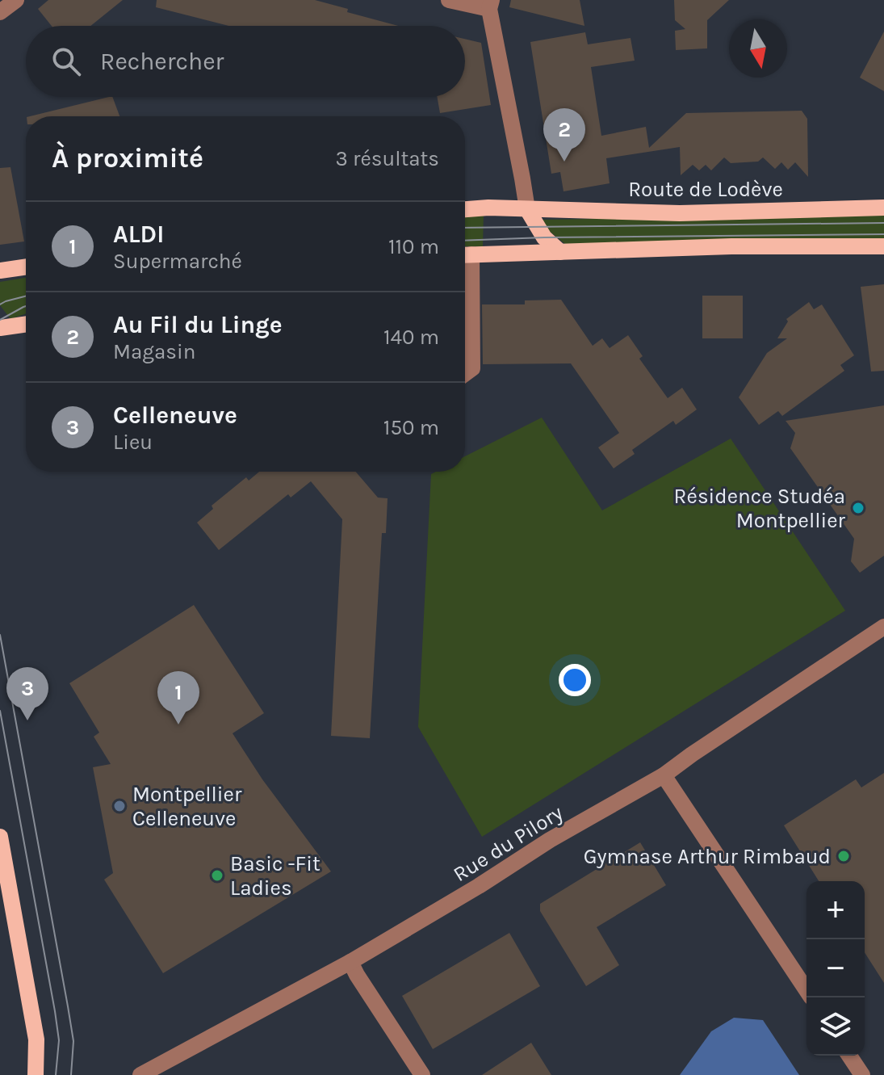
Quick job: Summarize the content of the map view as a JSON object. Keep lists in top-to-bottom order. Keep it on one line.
{"streets":{"main road":["Route de Lodève"],"street":["Rue du Pilory"]},"places":["Résidence Studéa Montpellier","Montpellier Celleneuve","Gymnase Arthur Rimbaud","Basic -Fit Ladies"],"north":"bottom","page":{"search":"Rechercher","pins":["2","3","1"],"heading":["À proximité","3 résultats"],"list":[{"mark":"1","name":"ALDI","note":"Supermarché","value":"110 m"},{"mark":"2","name":"Au Fil du Linge","note":"Magasin","value":"140 m"},{"mark":"3","name":"Celleneuve","note":"Lieu","value":"150 m"}],"map_buttons":["+","−"]}}
